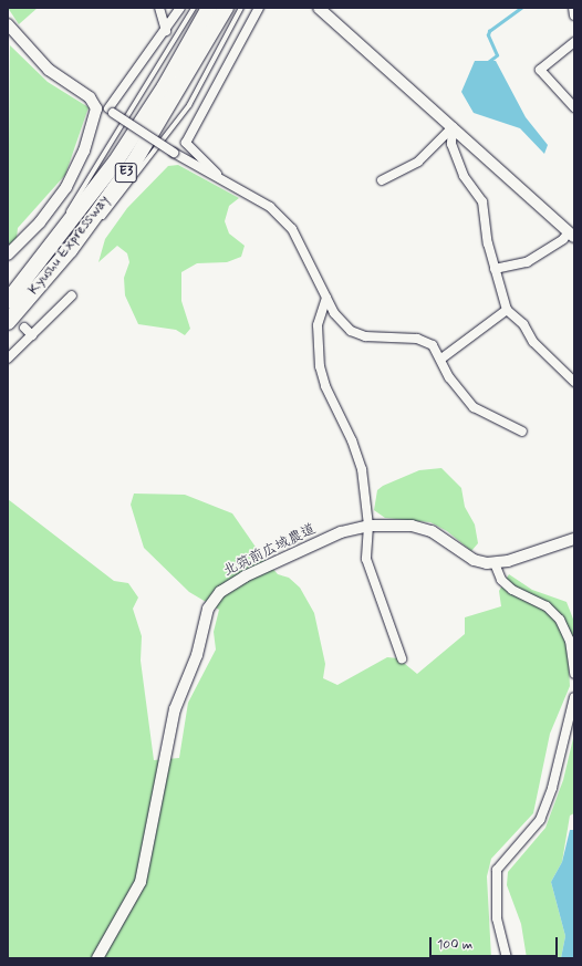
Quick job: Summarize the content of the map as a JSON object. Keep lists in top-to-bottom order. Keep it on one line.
{"streets":{"highway":["E3","Kyushu Expressway"],"street":["北筑前広域農道"]},"scale_bar":"100 m"}
